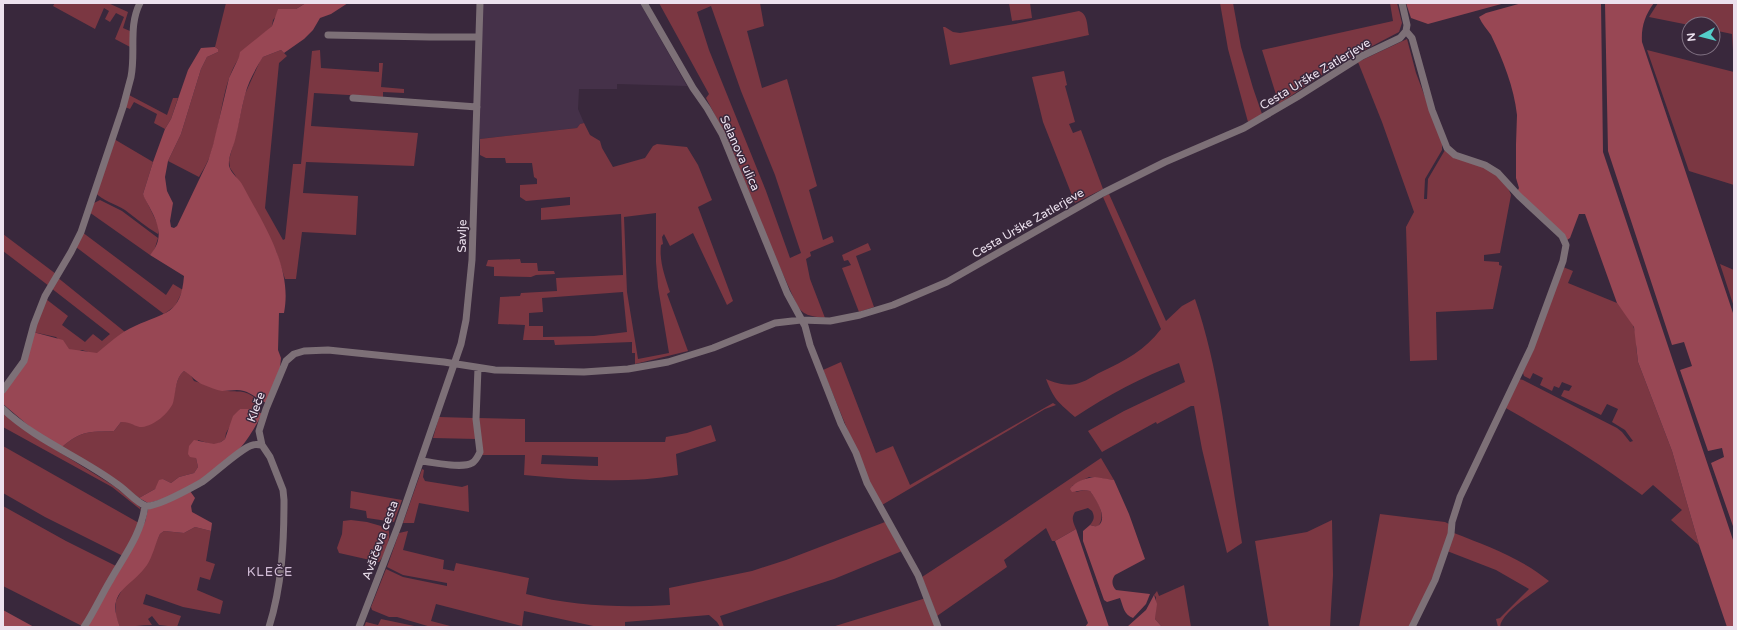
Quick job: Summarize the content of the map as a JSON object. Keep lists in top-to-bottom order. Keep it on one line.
{"streets":{"street":["Cesta Urške Zatlerjeve","Selanova ulica","Savlje","Kleče","Avšičeva cesta"]},"crossings":[["Cesta Urške Zatlerjeve","Selanova ulica"],["Cesta Urške Zatlerjeve","Savlje"],["Cesta Urške Zatlerjeve","Kleče"],["Cesta Urške Zatlerjeve","Avšičeva cesta"],["Savlje","Kleče"],["Savlje","Avšičeva cesta"],["Kleče","Avšičeva cesta"]],"districts":["KLEČE"],"north":"left"}
